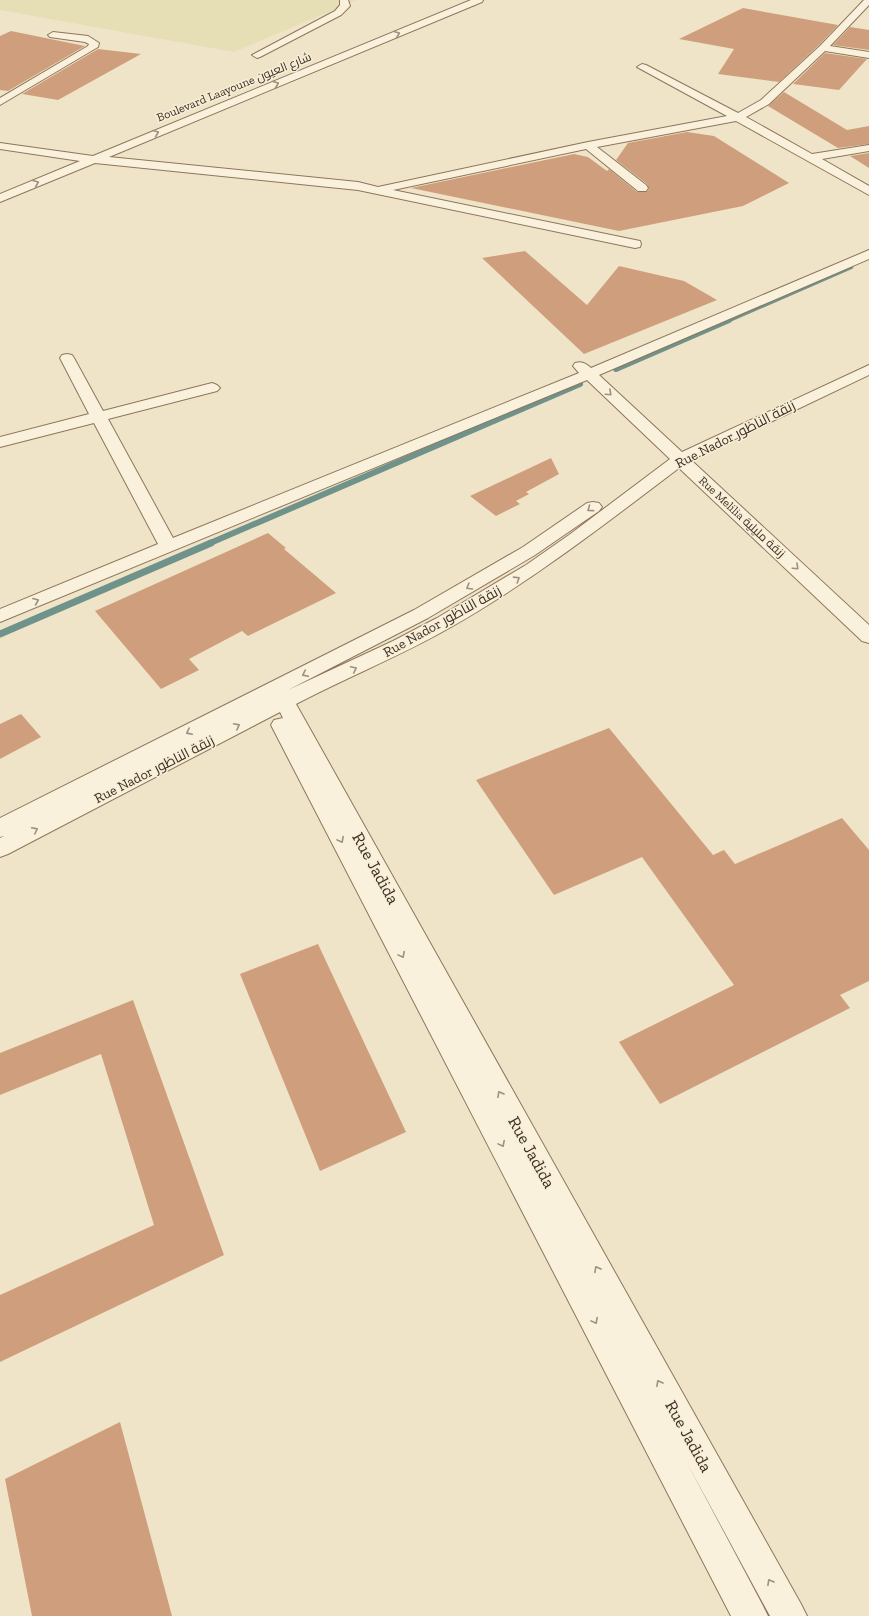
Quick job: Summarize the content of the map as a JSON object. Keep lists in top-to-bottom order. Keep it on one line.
{"streets":{"street":["Boulevard Laayoune شارع العيون","Rue Nador زنقة الناظور","Rue Melilia زنقة مليلية","Rue Jadida"]},"crossings":[["Rue Nador زنقة الناظور","Rue Melilia زنقة مليلية"],["Rue Nador زنقة الناظور","Rue Jadida"]]}
